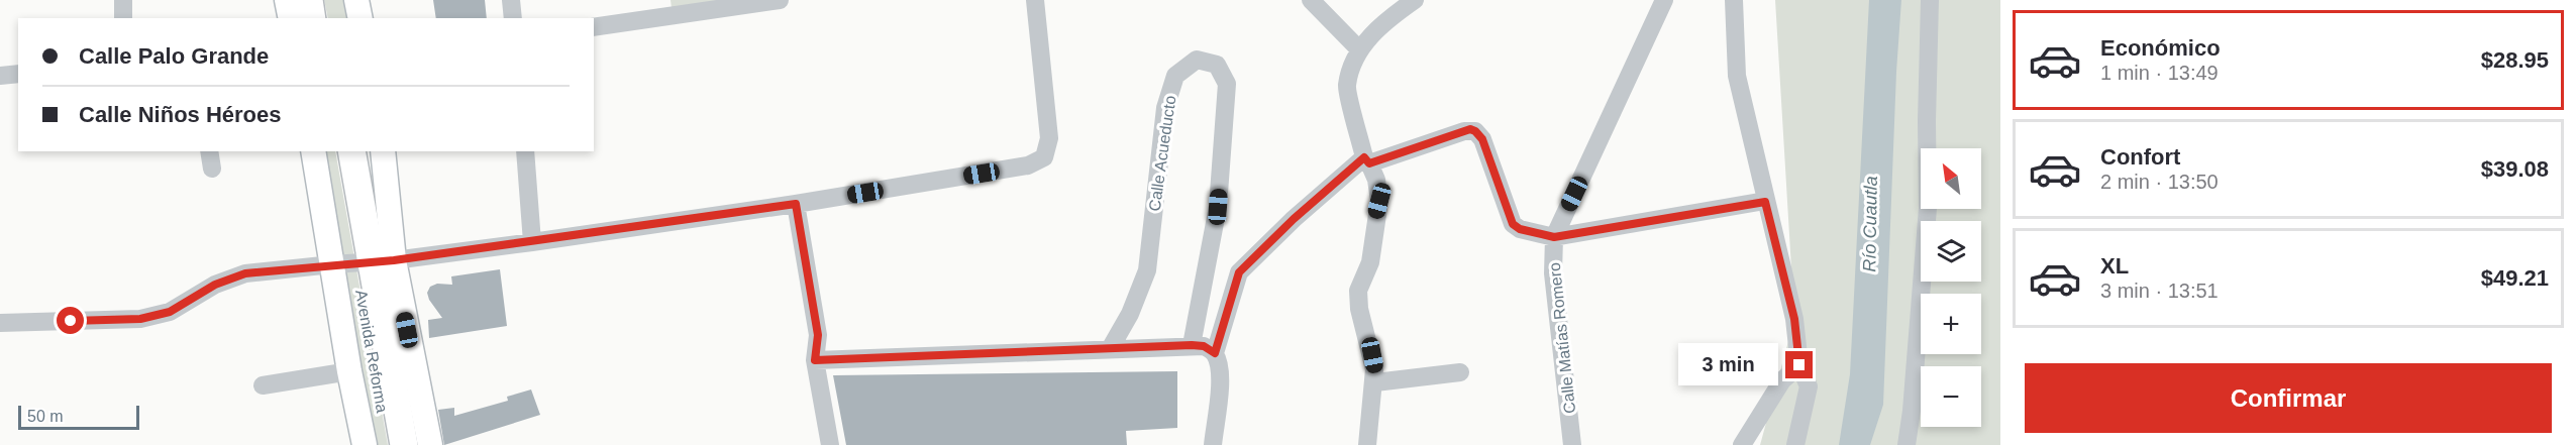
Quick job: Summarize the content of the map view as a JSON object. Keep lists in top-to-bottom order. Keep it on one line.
{"streets":{"main road":["Avenida Reforma"],"street":["Calle Acueducto","Calle Matías Romero"]},"water":["Río Cuautla"],"scale_bar":"50 m","north":"top left","page":{"list":[{"name":"Económico","note":"1 min · 13:49","value":"$28.95"},{"name":"Confort","note":"2 min · 13:50","value":"$39.08"},{"name":"XL","note":"3 min · 13:51","value":"$49.21"}],"banner":["Calle Palo Grande","Calle Niños Héroes"],"map_buttons":["+","−"],"bubble":"3 min","buttons":"Confirmar","scale":"50 m"}}
